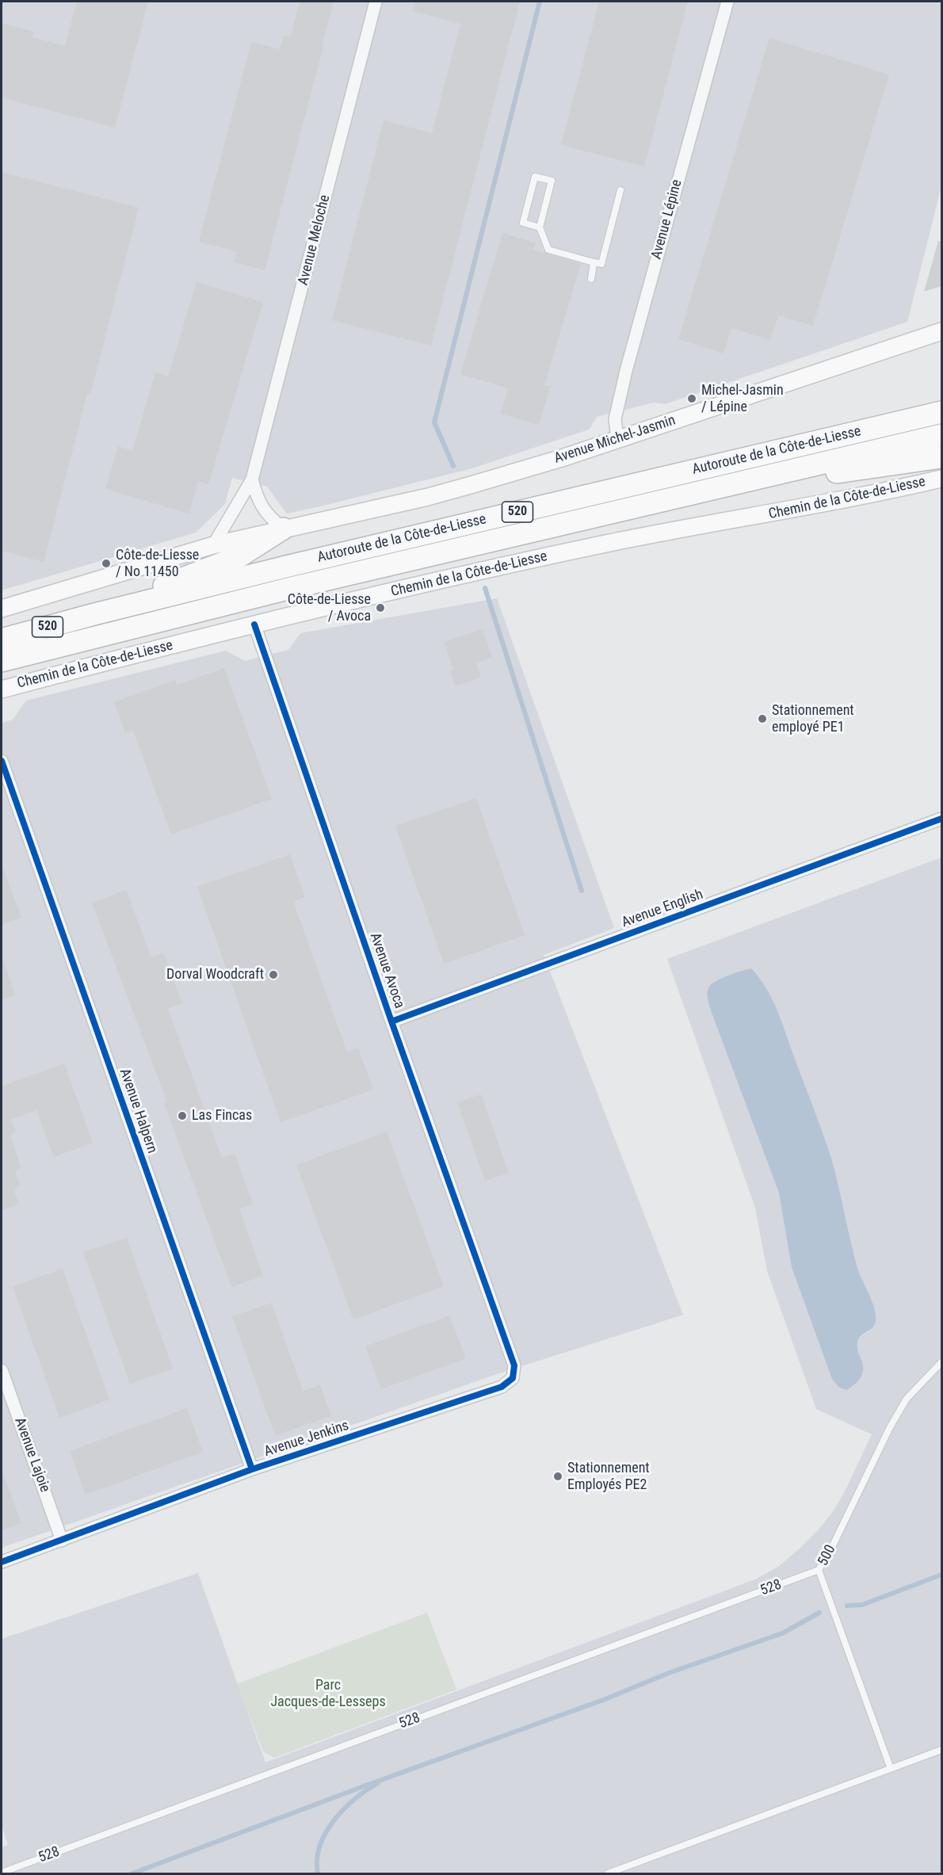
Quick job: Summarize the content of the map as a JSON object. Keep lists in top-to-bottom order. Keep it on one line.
{"streets":{"highway":["Autoroute de la Côte-de-Liesse","520"],"main road":["Avenue Michel-Jasmin","Chemin de la Côte-de-Liesse"],"street":["Avenue Lépine","Avenue Meloche","Avenue English","Avenue Avoca","Avenue Halpern","Avenue Jenkins","Avenue Lajoie"],"lane":["500","528"]},"crossings":[["Avenue Lépine","Avenue Michel-Jasmin"],["Chemin de la Côte-de-Liesse","Avenue Avoca"],["Avenue English","Avenue Avoca"],["Avenue Avoca","Avenue Jenkins"],["Avenue Halpern","Avenue Jenkins"],["Avenue Jenkins","Avenue Lajoie"],["500","528"]],"parks":["Parc Jacques-de-Lesseps"],"places":["Michel-Jasmin / Lépine","Côte-de-Liesse / No 11450","Côte-de-Liesse / Avoca","Stationnement employé PE1","Dorval Woodcraft","Las Fincas","Stationnement Employés PE2"]}
